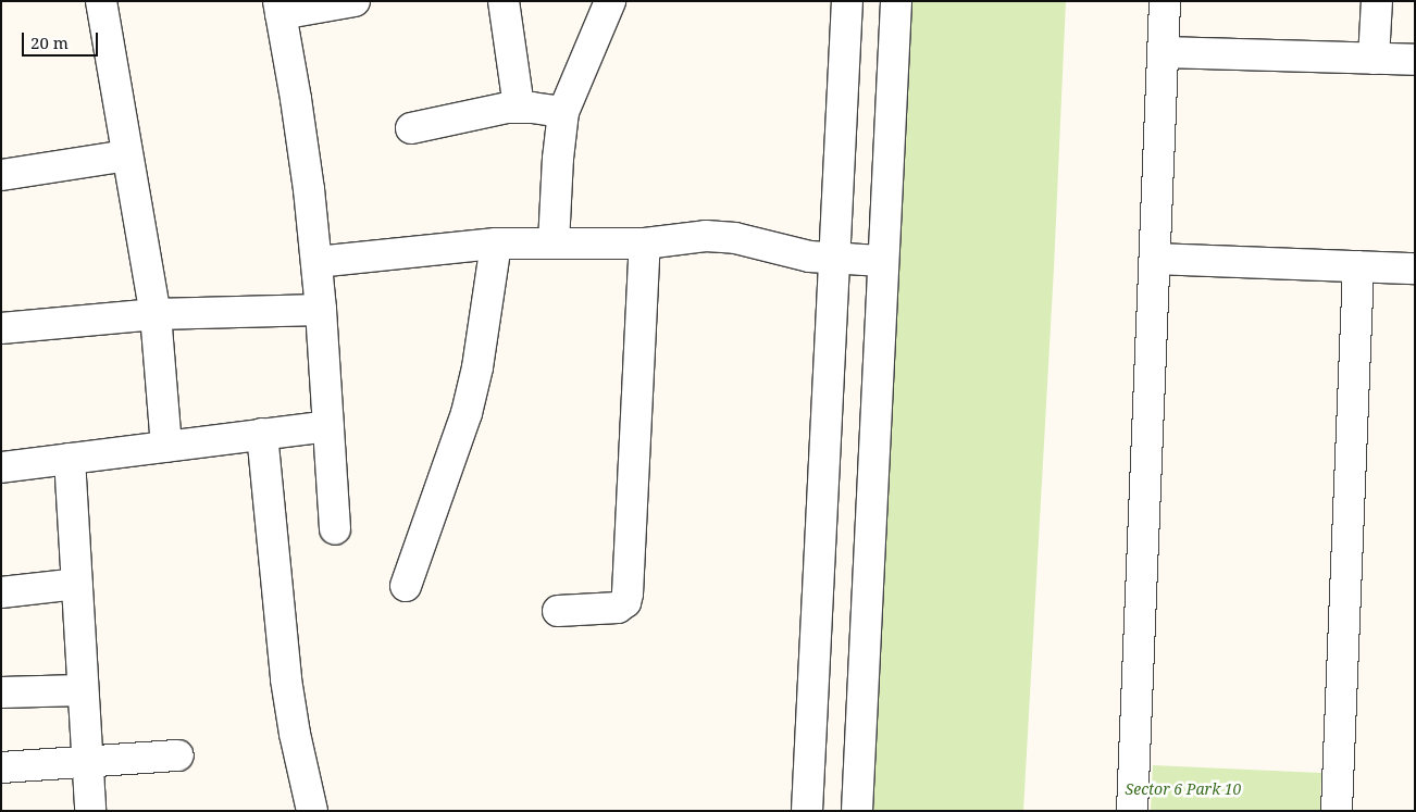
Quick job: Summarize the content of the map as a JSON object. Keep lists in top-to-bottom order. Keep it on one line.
{"parks":["Sector 6 Park 10"],"scale_bar":"20 m"}
